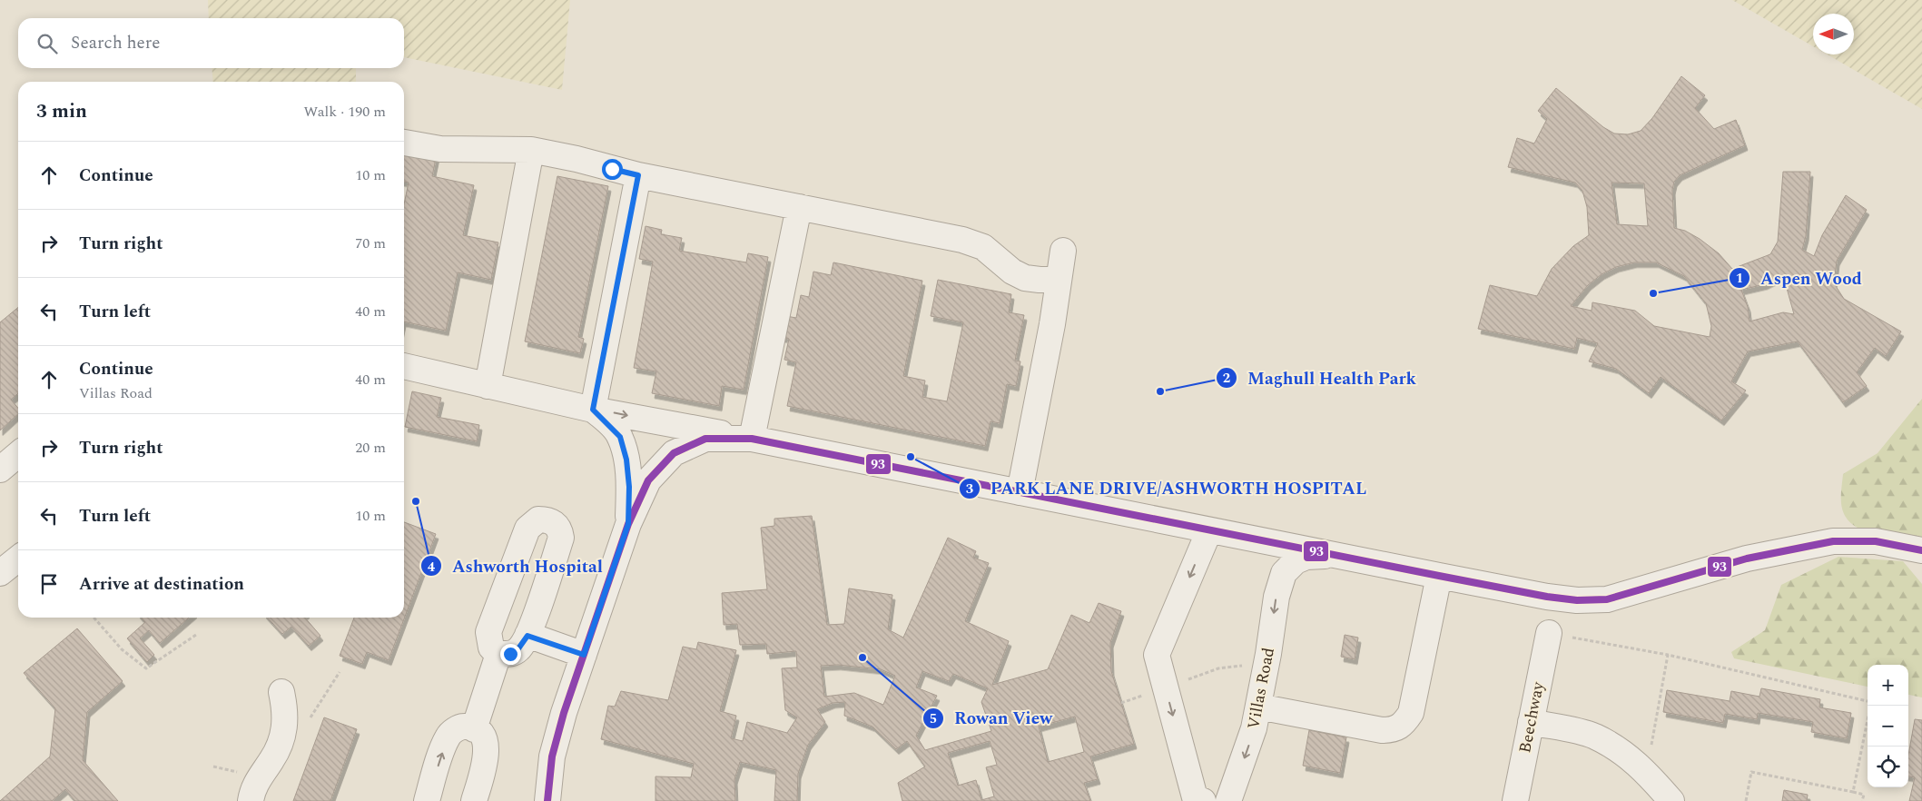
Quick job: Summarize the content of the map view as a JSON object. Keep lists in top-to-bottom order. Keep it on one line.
{"streets":{"street":["Villas Road","Beechway"]},"places":["Aspen Wood","Maghull Health Park","PARK LANE DRIVE/ASHWORTH HOSPITAL","Ashworth Hospital","Rowan View"],"lines":["transit line 93"],"north":"left","page":{"search":"Search here","heading":["3 min","Walk · 190 m"],"list":[["Continue","10 m"],["Turn right","70 m"],["Turn left","40 m"],["Continue","Villas Road","40 m"],["Turn right","20 m"],["Turn left","10 m"],"Arrive at destination"],"map_buttons":["+","−"]}}
